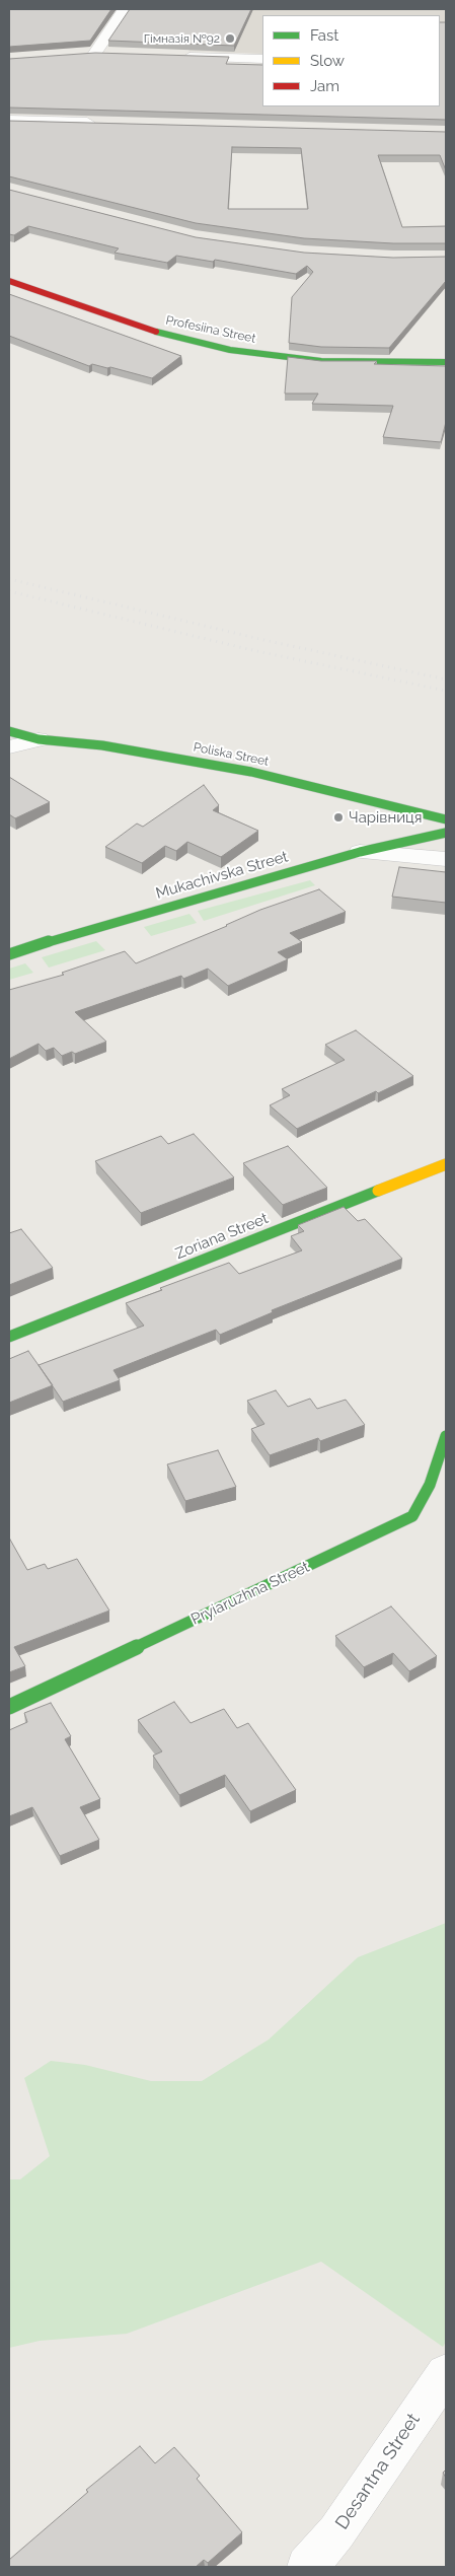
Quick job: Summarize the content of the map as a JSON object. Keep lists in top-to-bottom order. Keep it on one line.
{"streets":{"street":["Profesiina Street","Poliska Street","Mukachivska Street","Zoriana Street","Pryiaruzhna Street","Desantna Street"]},"places":["Гімназія №92","Чарівниця"],"legend":["Fast","Slow","Jam"]}
